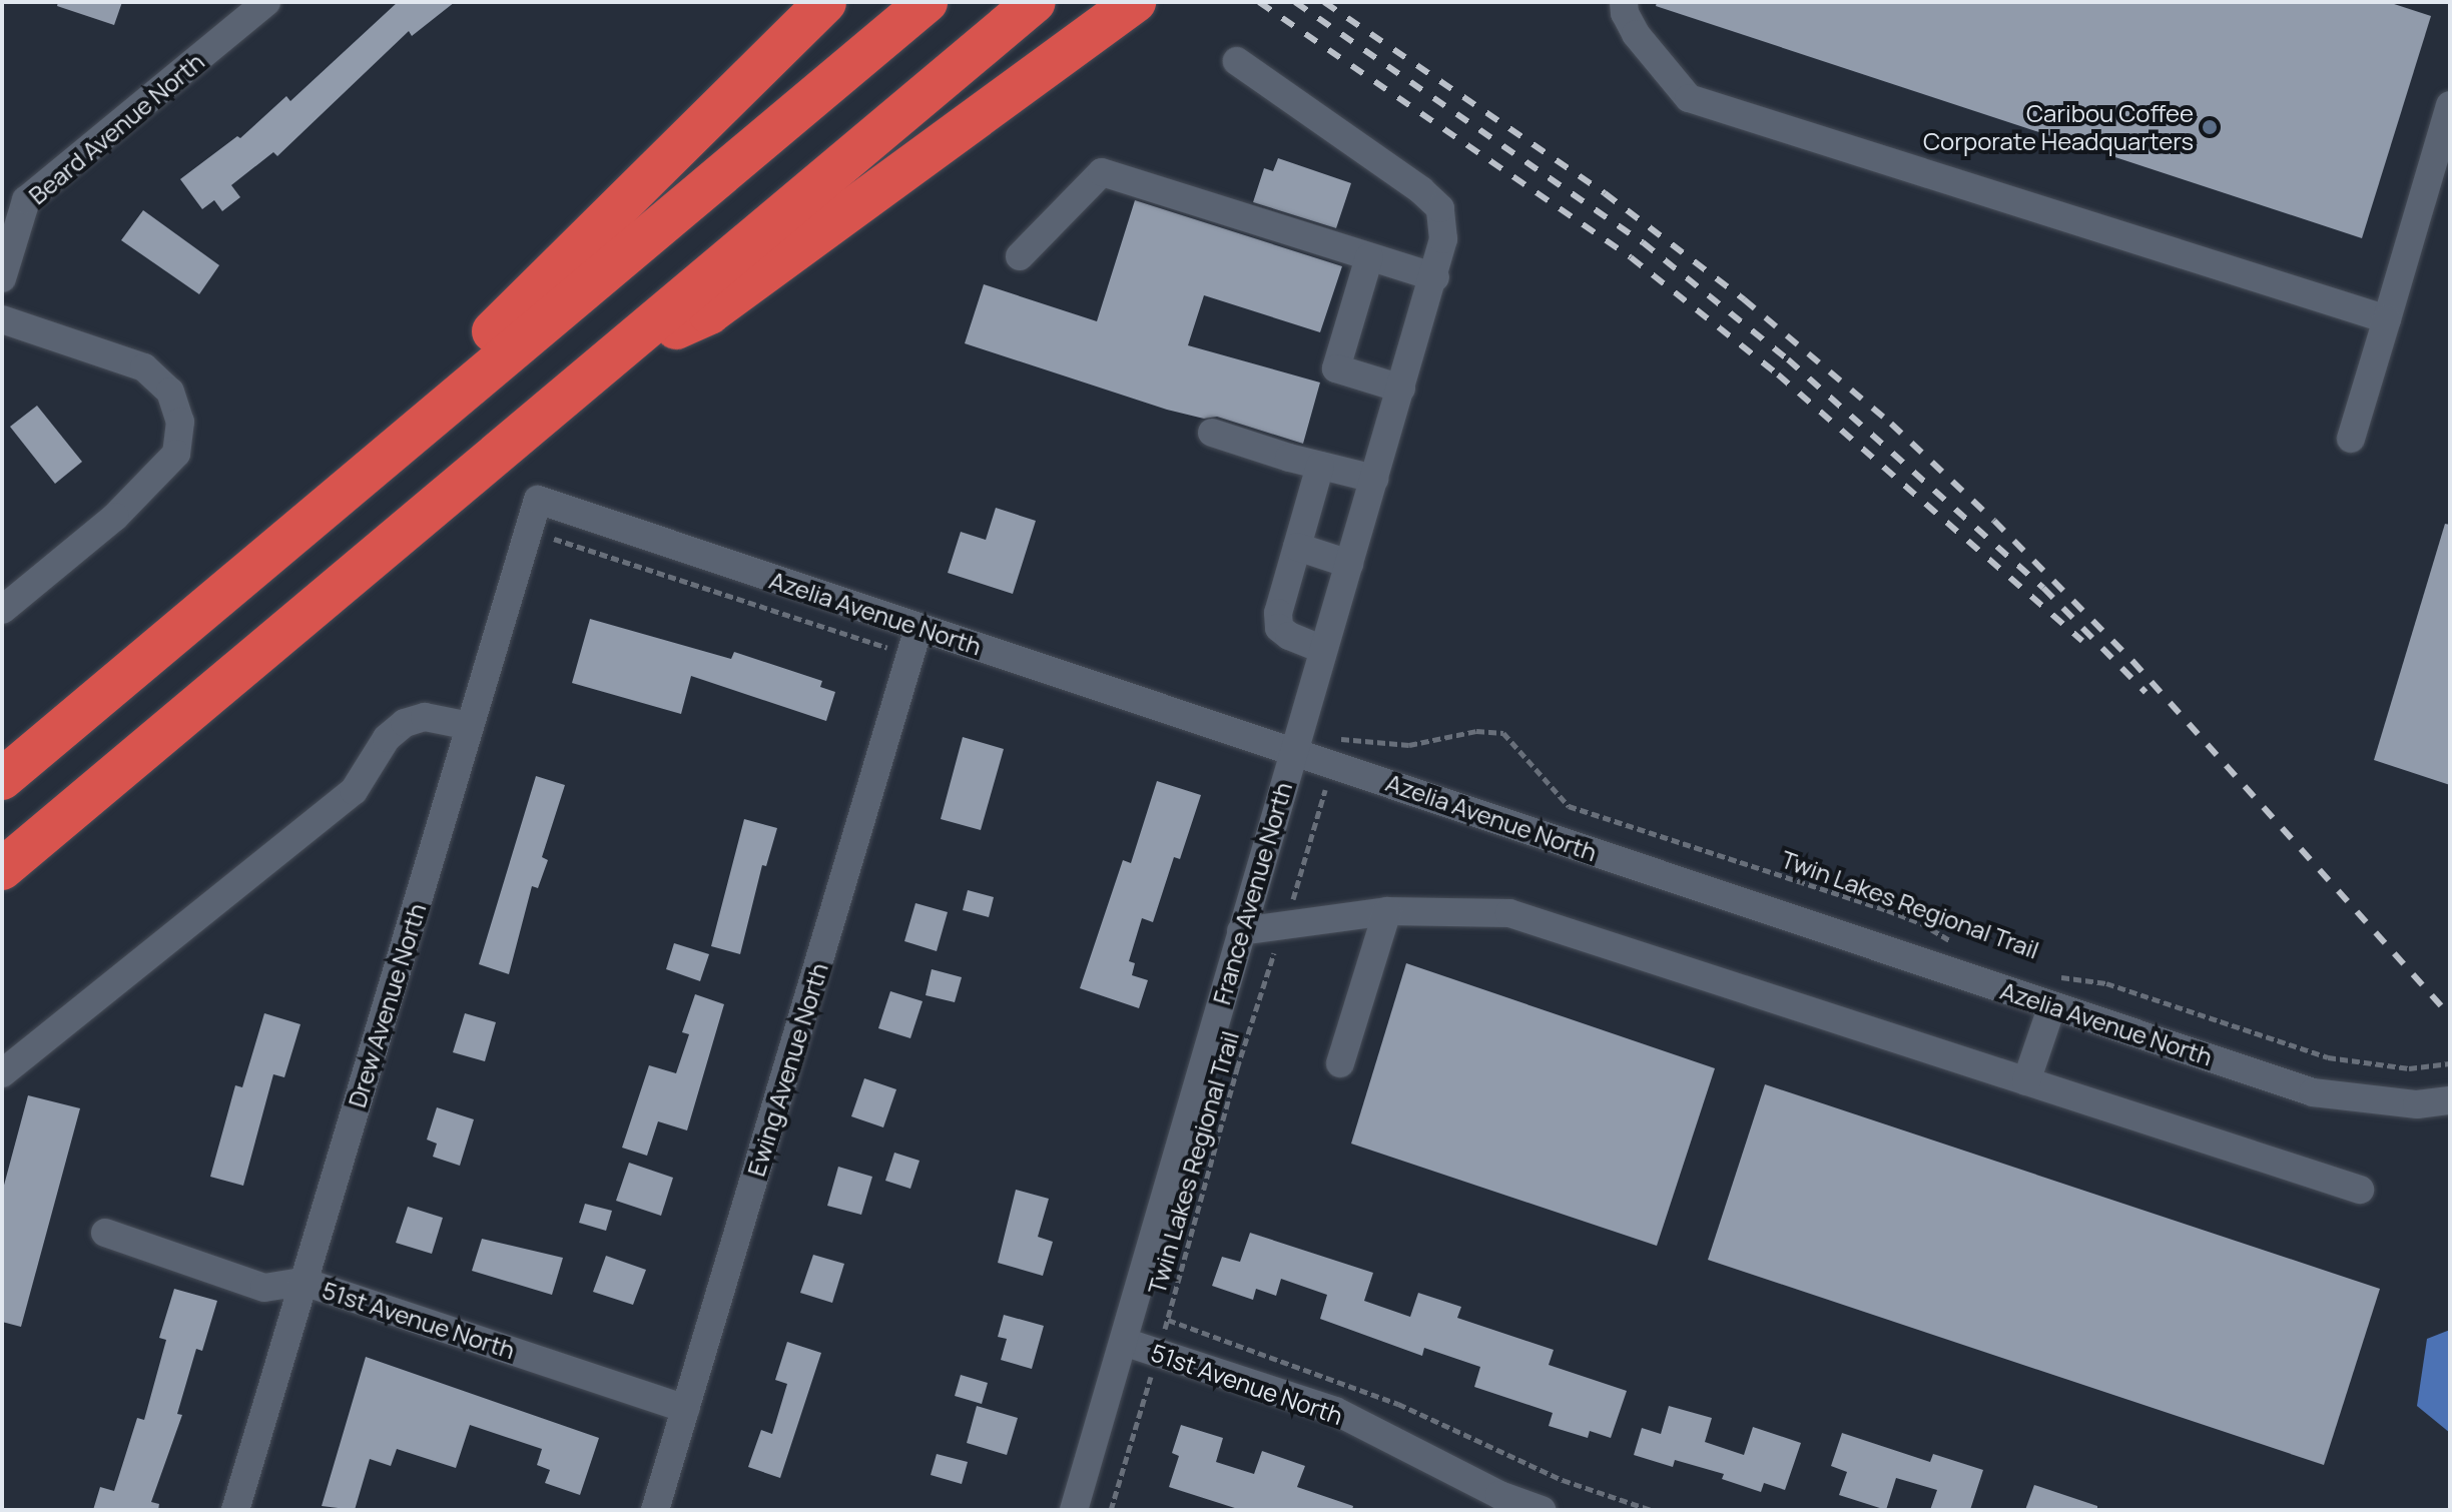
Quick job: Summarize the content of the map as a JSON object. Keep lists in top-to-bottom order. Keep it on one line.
{"streets":{"street":["Beard Avenue North","Azelia Avenue North","France Avenue North","Drew Avenue North","Ewing Avenue North","51st Avenue North"],"path":["Twin Lakes Regional Trail"]},"crossings":[["Azelia Avenue North","France Avenue North"],["Azelia Avenue North","Drew Avenue North"],["Azelia Avenue North","Ewing Avenue North"],["France Avenue North","51st Avenue North"],["Twin Lakes Regional Trail","51st Avenue North"],["Drew Avenue North","51st Avenue North"],["Ewing Avenue North","51st Avenue North"]],"places":["Caribou Coffee Corporate Headquarters"]}
